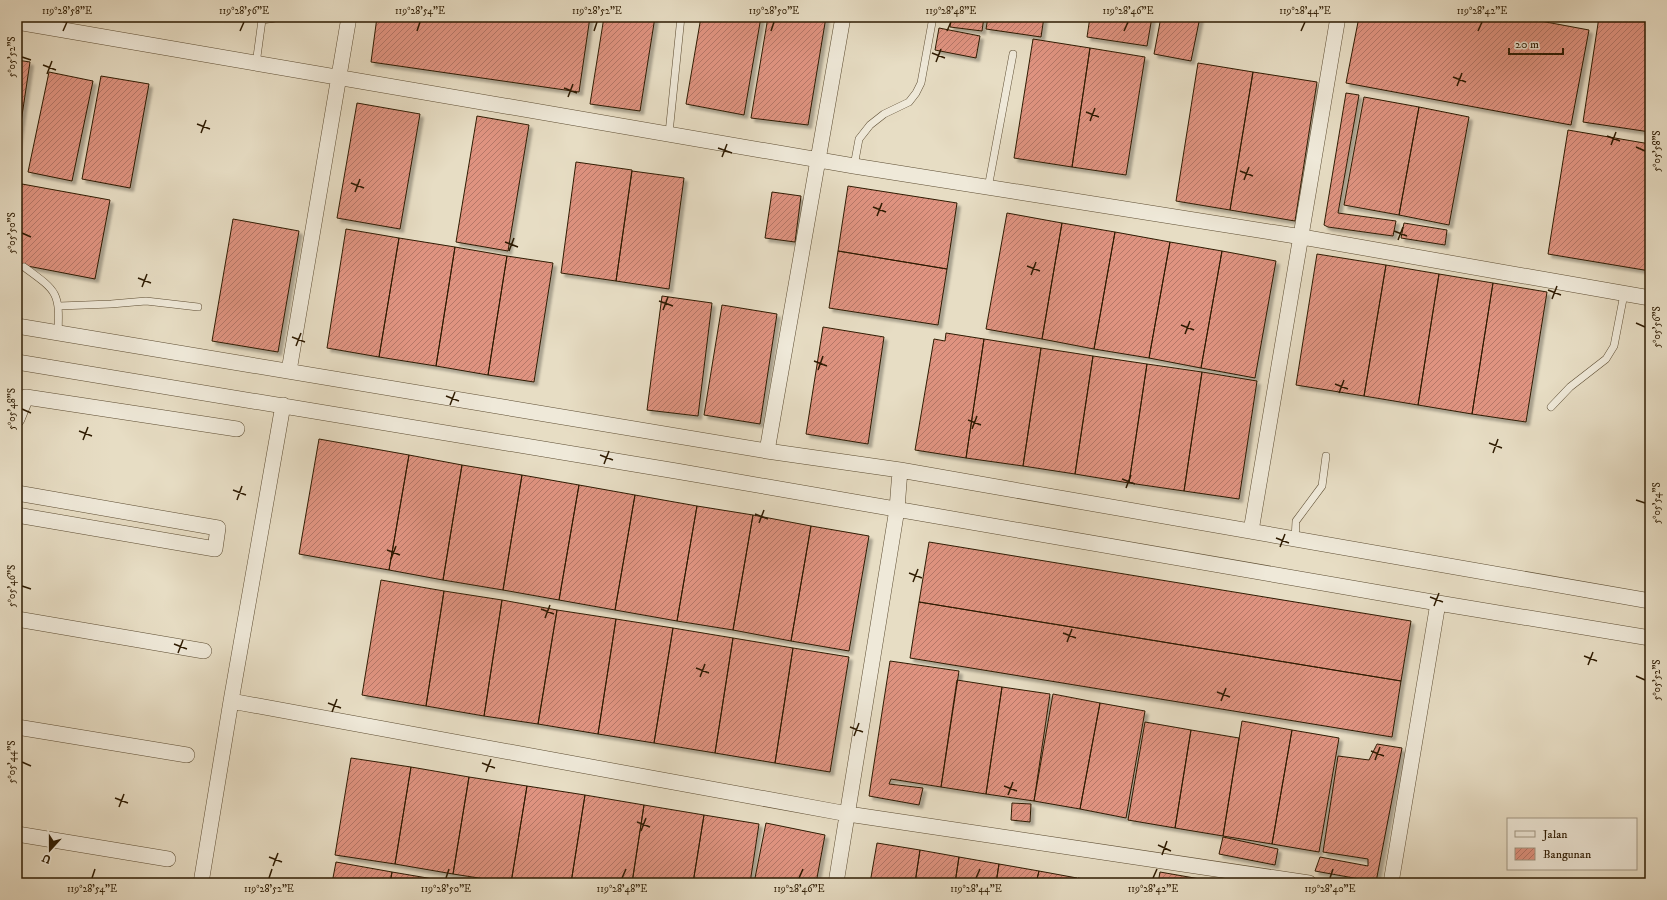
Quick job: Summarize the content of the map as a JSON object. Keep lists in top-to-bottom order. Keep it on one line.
{"legend":["Jalan","Bangunan"],"scale_bar":"20 m","north":"bottom","coordinates":["119°28'58\"E","119°28'56\"E","119°28'54\"E","119°28'52\"E","119°28'50\"E","119°28'48\"E","119°28'46\"E","119°28'44\"E","119°28'42\"E","5°05'52\"S","5°05'58\"S","5°05'50\"S","5°05'56\"S","5°05'48\"S","5°05'54\"S","5°05'46\"S","5°05'44\"S","119°28'40\"E"]}
